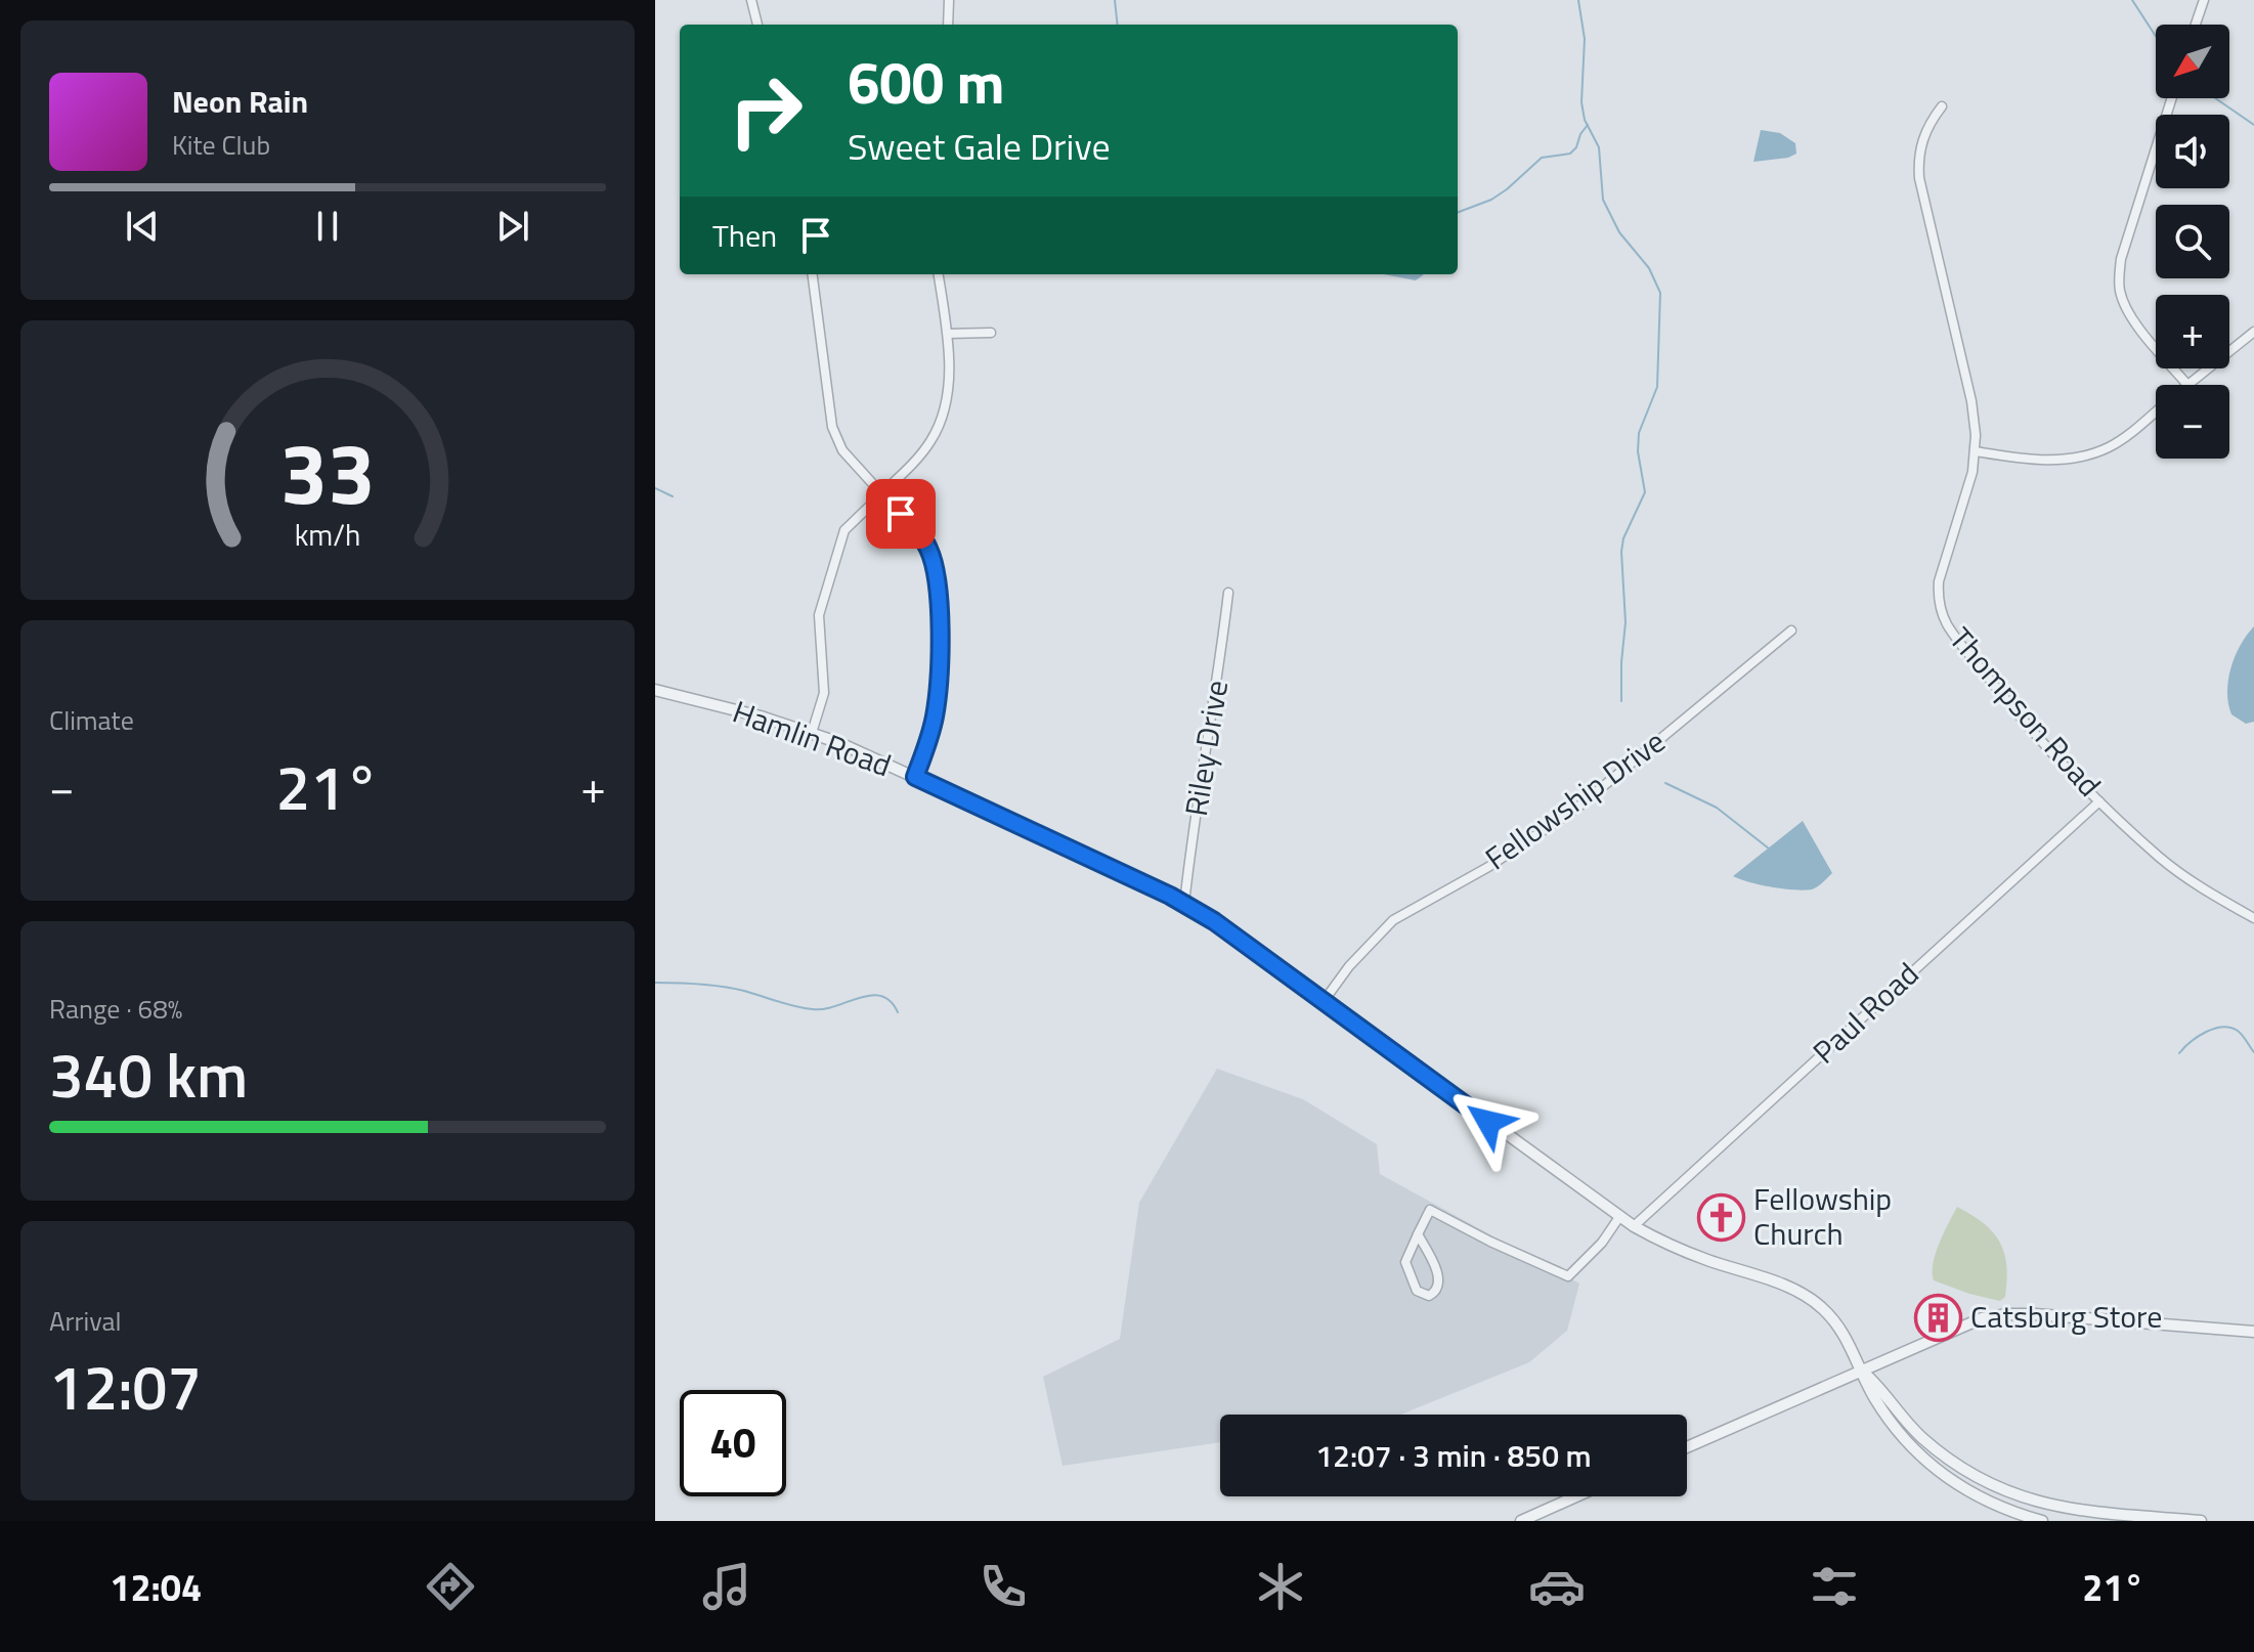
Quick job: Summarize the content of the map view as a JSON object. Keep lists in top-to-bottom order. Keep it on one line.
{"streets":{"street":["Thompson Road","Hamlin Road","Riley Drive","Fellowship Drive","Paul Road"]},"crossings":[["Thompson Road","Paul Road"],["Hamlin Road","Riley Drive"],["Hamlin Road","Fellowship Drive"],["Hamlin Road","Paul Road"]],"places":{"church":["Fellowship Church"],"building":["Catsburg Store"]},"north":"bottom left","page":{"map_buttons":["+","−"],"turn":["600 m","Sweet Gale Drive"],"song":["Neon Rain","Kite Club"],"then":"Then","tile":["Climate",["Range · 68%","340 km"],["Arrival","12:07"]],"heat":["−","21°","+"],"limit":"40","trip":"12:07 · 3 min · 850 m","tabs":["12:04","21°"],"gauge":["33","km/h"]}}
